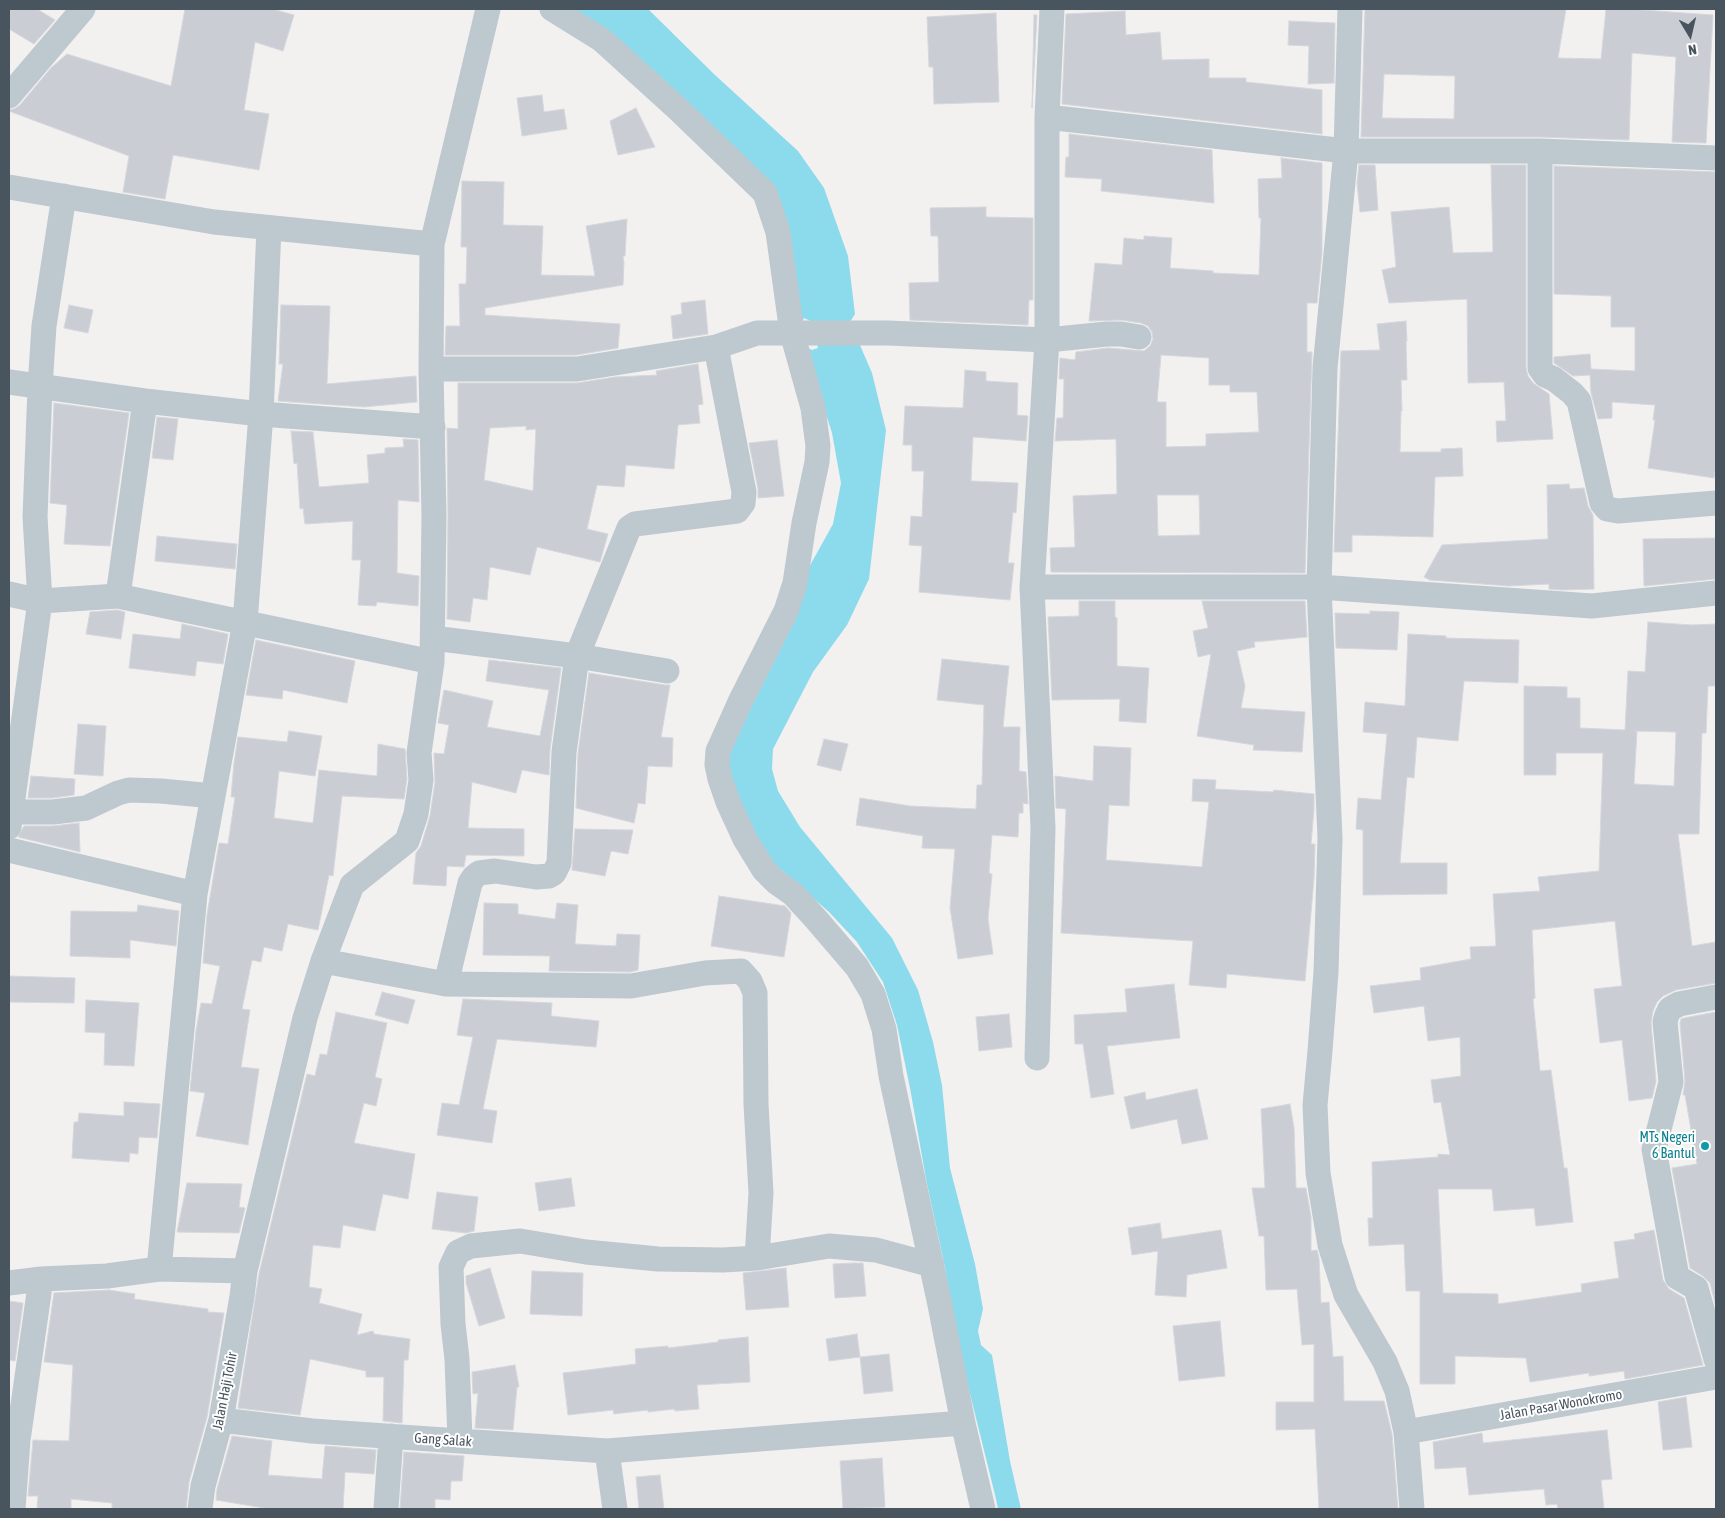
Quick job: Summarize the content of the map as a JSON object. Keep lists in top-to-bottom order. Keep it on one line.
{"streets":{"street":["Jalan Haji Tohir","Jalan Pasar Wonokromo","Gang Salak"]},"crossings":[["Jalan Haji Tohir","Gang Salak"]],"places":["MTs Negeri 6 Bantul"],"north":"bottom"}
